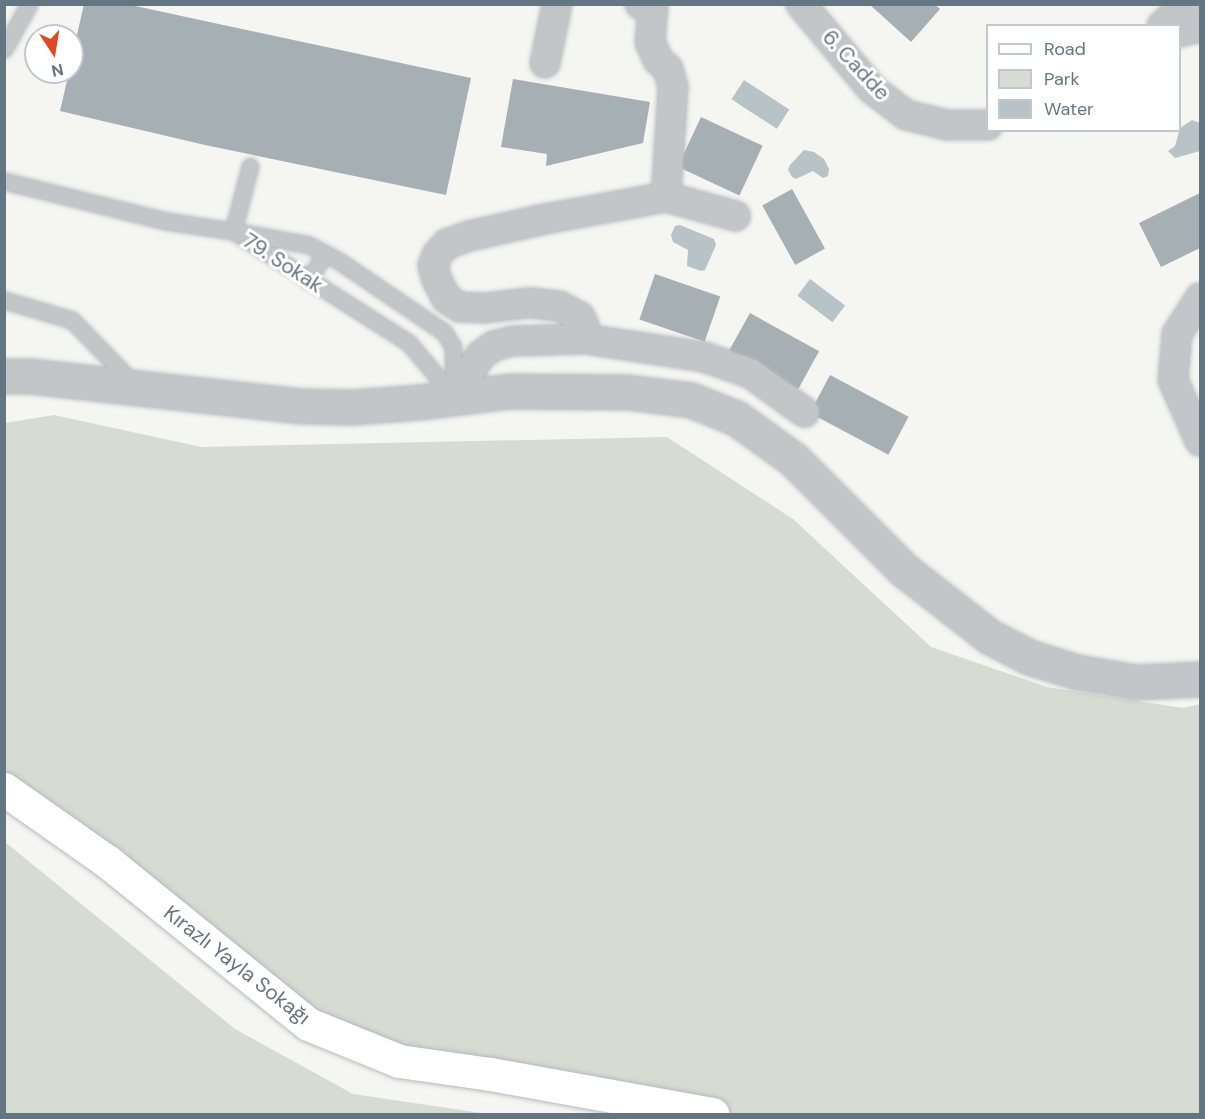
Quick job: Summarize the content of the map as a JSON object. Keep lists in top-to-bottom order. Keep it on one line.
{"streets":{"main road":["Kırazlı Yayla Sokağı"],"street":["6. Cadde"],"lane":["79. Sokak"]},"legend":["Road","Park","Water"],"north":"bottom"}
